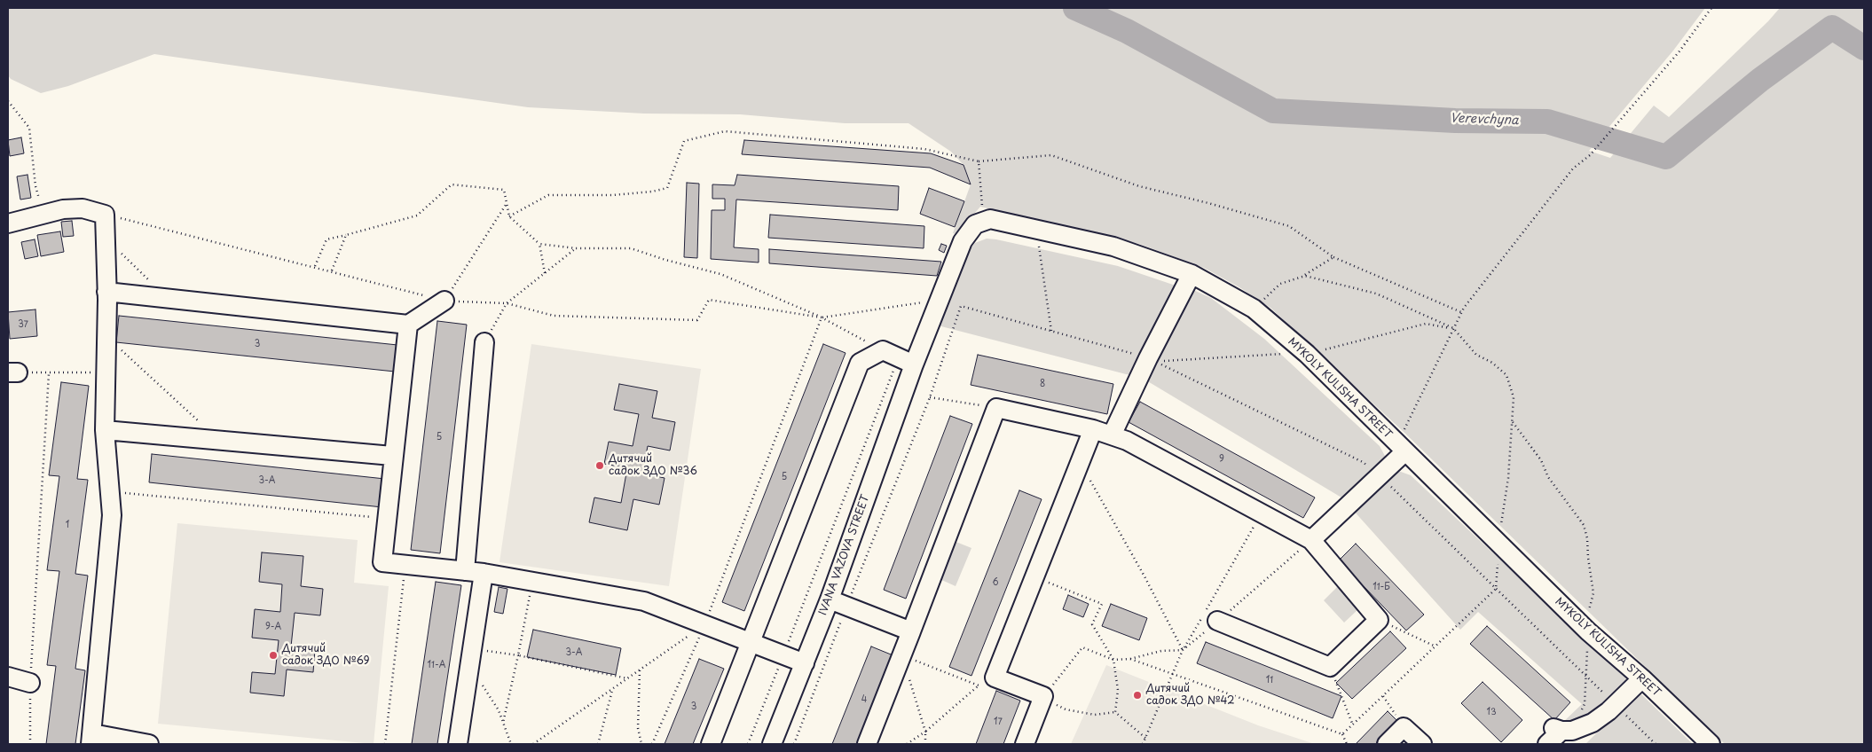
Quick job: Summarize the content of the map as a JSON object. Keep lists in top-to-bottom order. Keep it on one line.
{"streets":{"street":["MYKOLY KULISHA STREET","IVANA VAZOVA STREET"]},"water":["Verevchyna"],"places":["Дитячий садок ЗДО №36","Дитячий садок ЗДО №69","Дитячий садок ЗДО №42"],"house_numbers":["37","3","8","5","9","5","3-А","1","6","11-Б","9-А","3-А","11-А","11","4","3","13","17"]}
